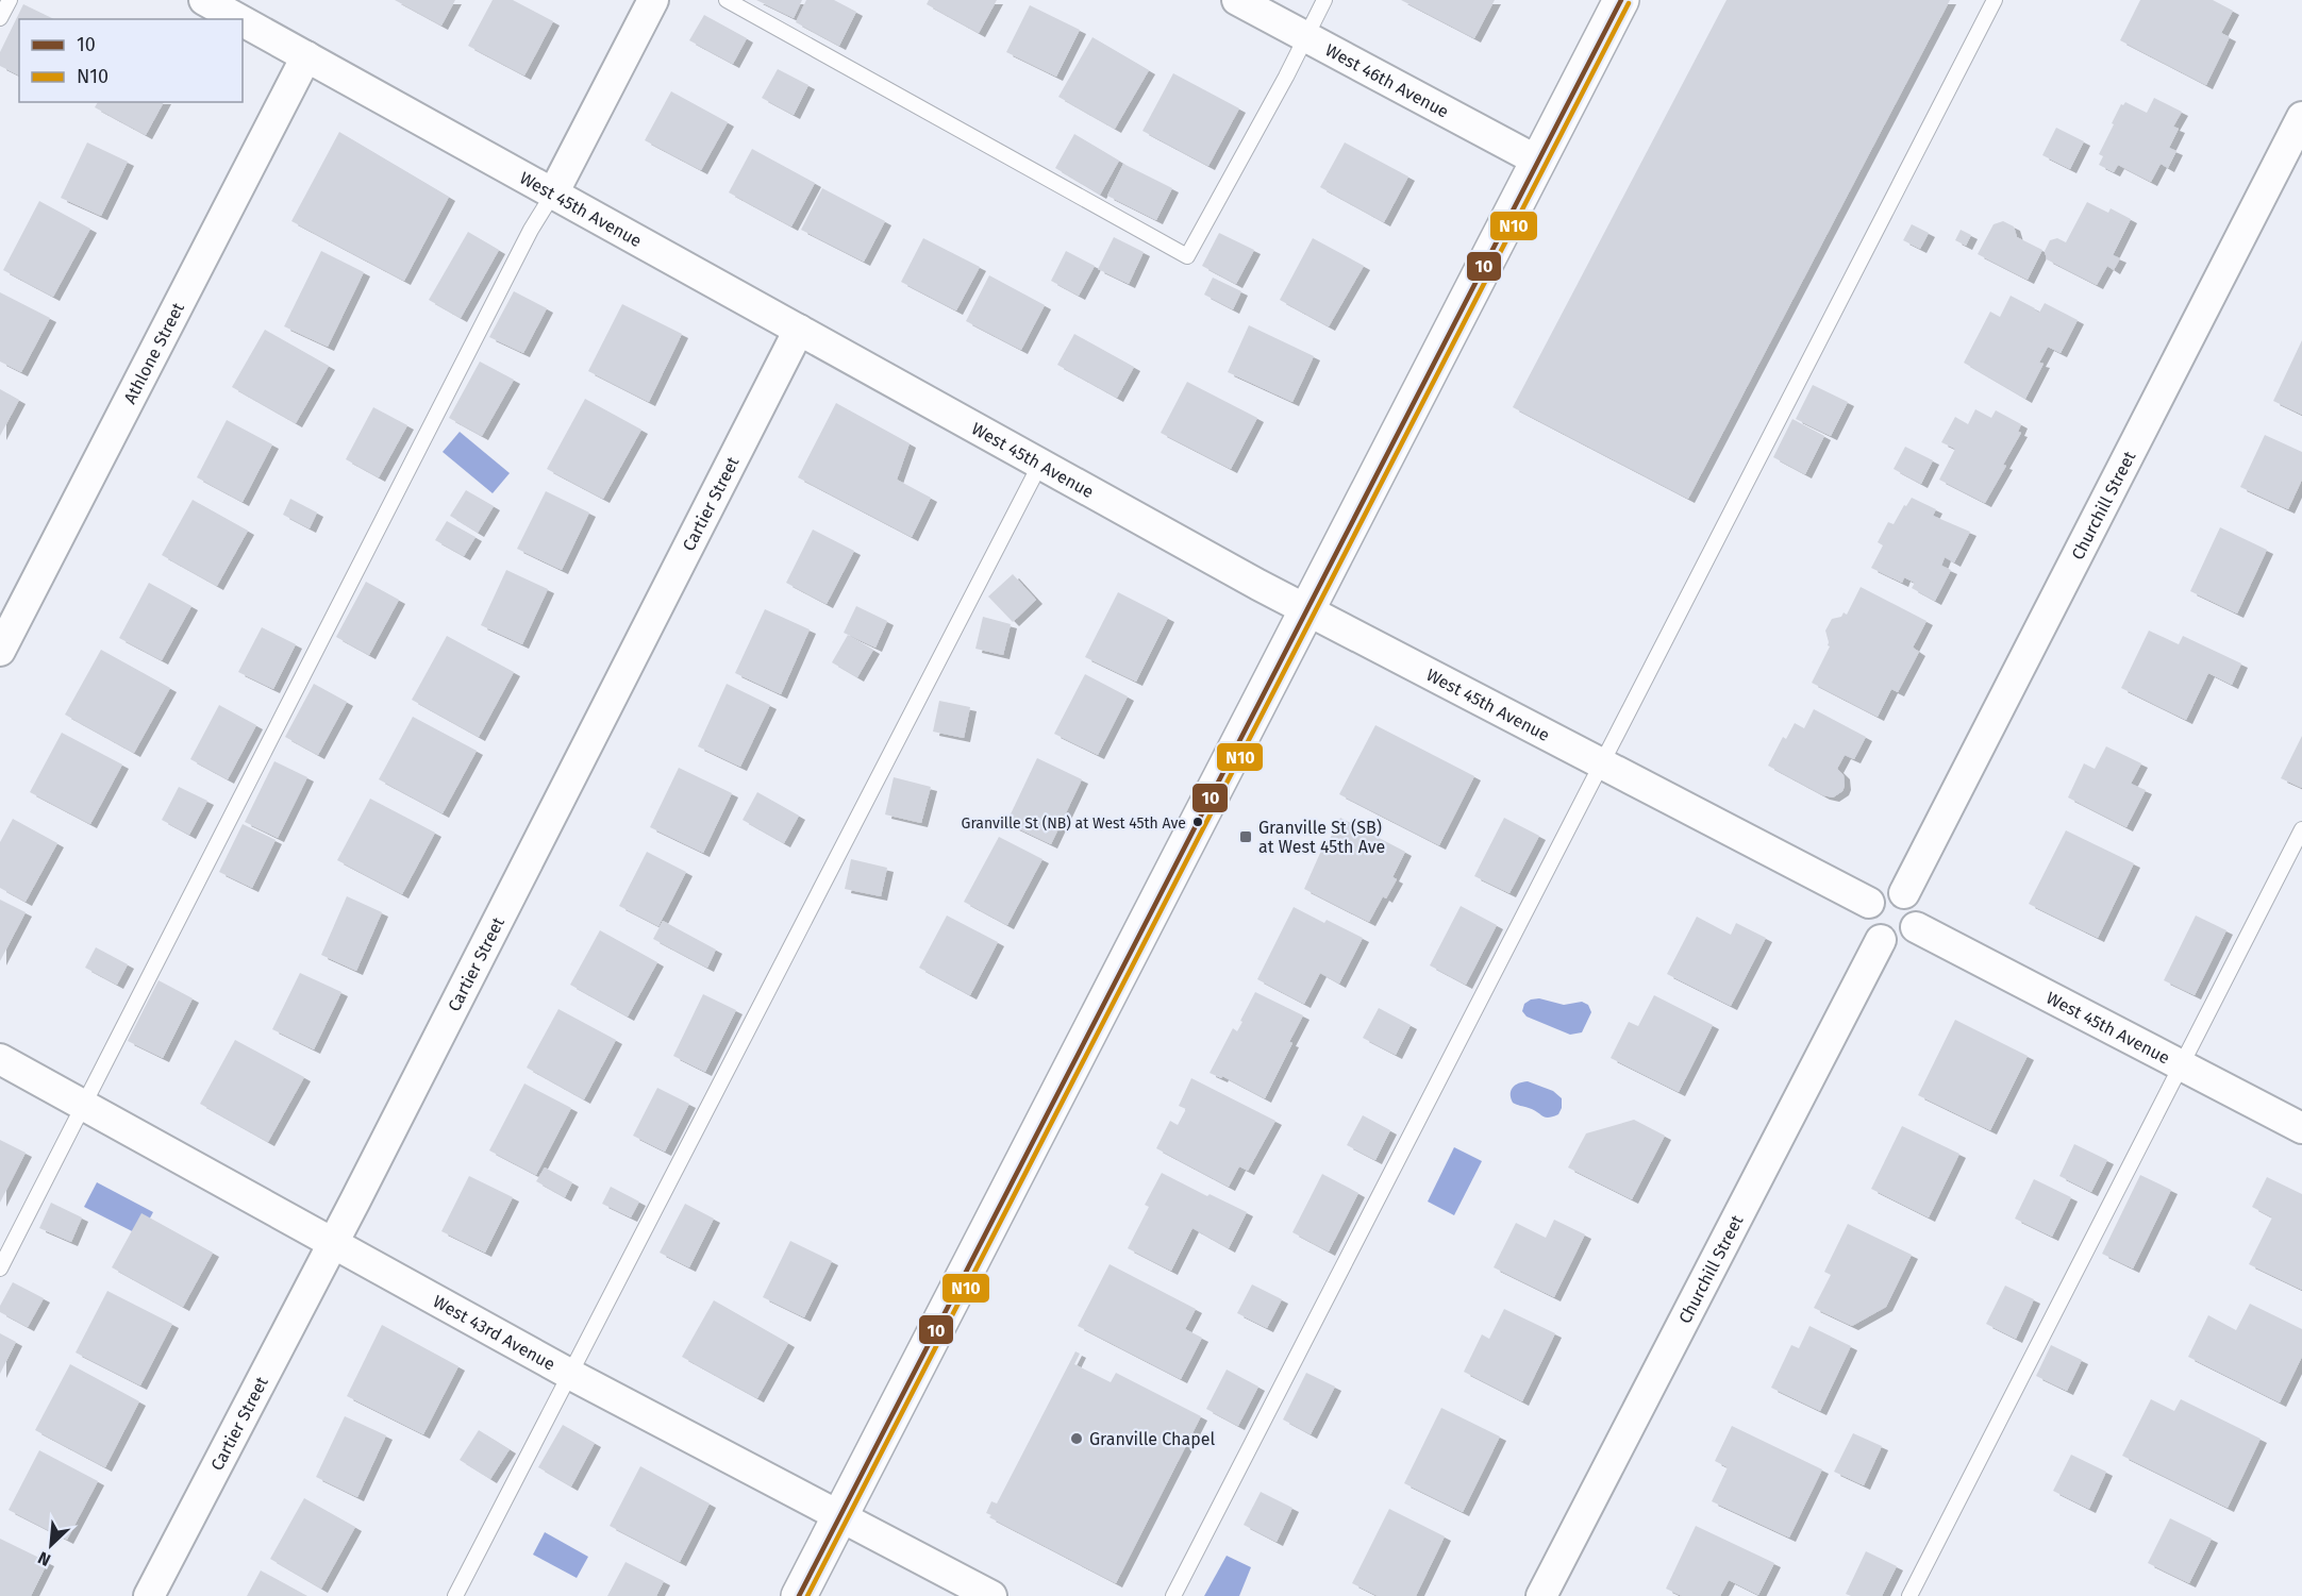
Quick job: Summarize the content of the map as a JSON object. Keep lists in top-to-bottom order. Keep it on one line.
{"streets":{"street":["West 46th Avenue","West 45th Avenue","Athlone Street","Cartier Street","Churchill Street","West 43rd Avenue"]},"crossings":[["West 45th Avenue","Athlone Street"],["West 45th Avenue","Cartier Street"],["West 45th Avenue","Churchill Street"],["Cartier Street","West 43rd Avenue"]],"places":{"other":["Granville St (NB) at West 45th Ave","Granville Chapel"],"transit":["Granville St (SB) at West 45th Ave"]},"lines":["transit line 10","transit line N10"],"legend":["10","N10"],"north":"bottom left"}
